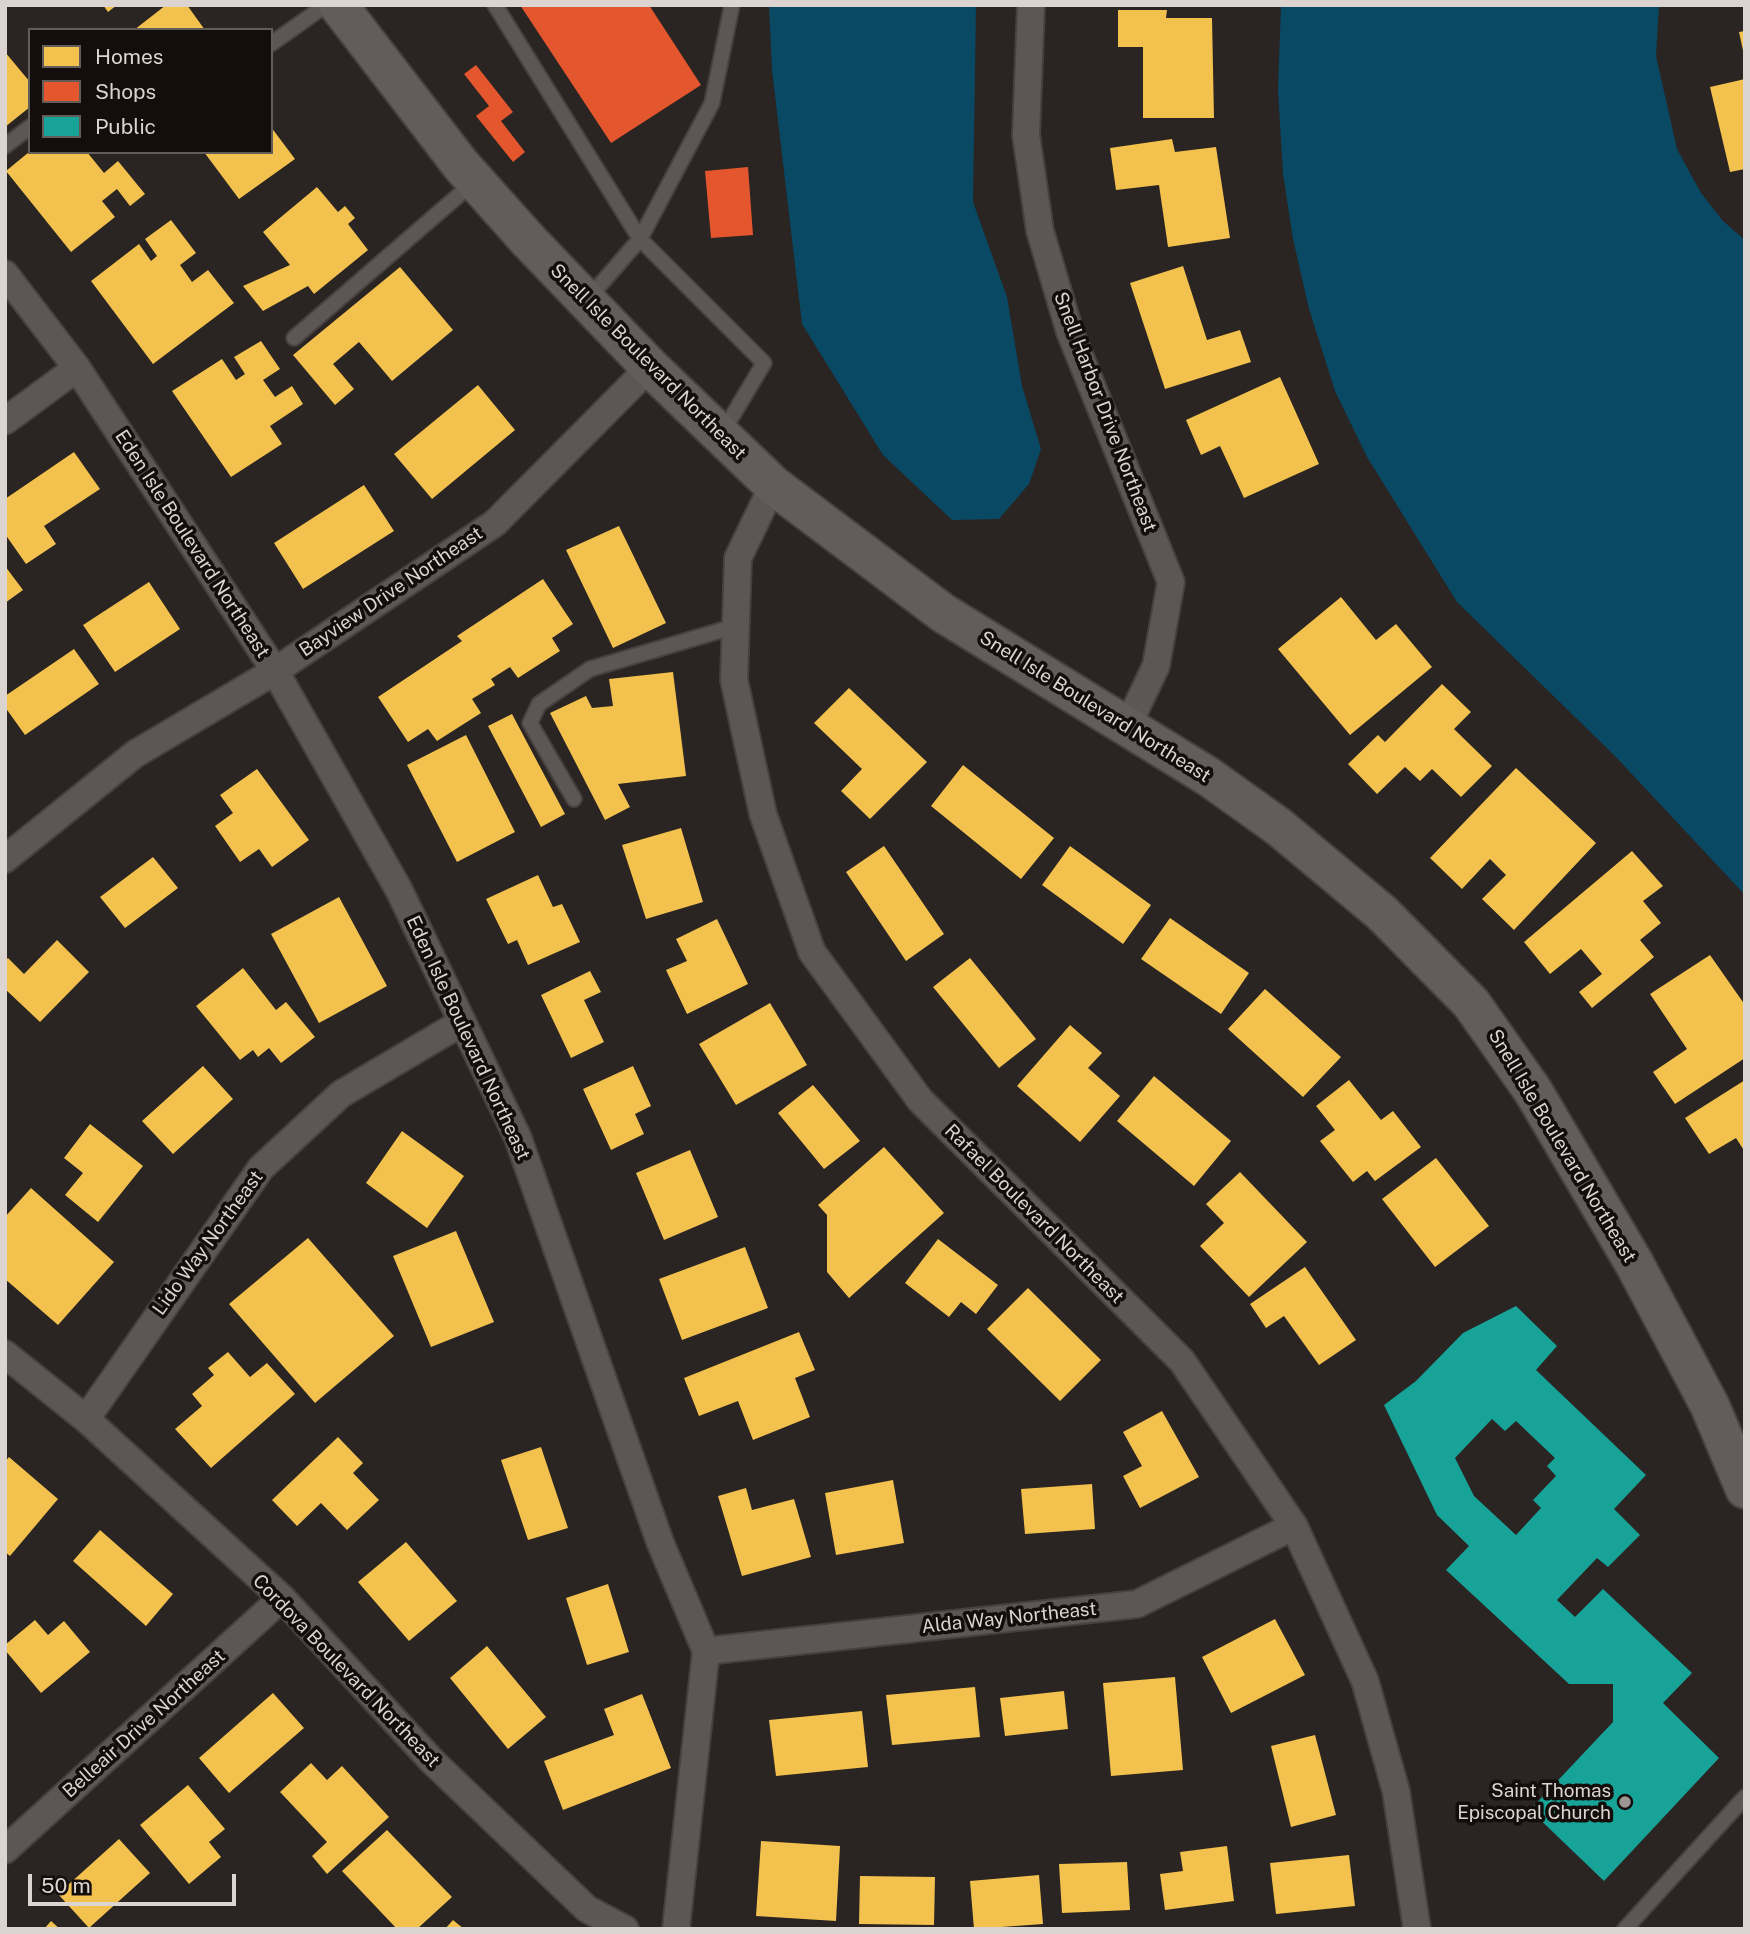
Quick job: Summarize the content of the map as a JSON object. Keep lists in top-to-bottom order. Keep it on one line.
{"streets":{"street":["Snell Isle Boulevard Northeast","Snell Harbor Drive Northeast","Eden Isle Boulevard Northeast","Bayview Drive Northeast","Rafael Boulevard Northeast","Lido Way Northeast","Alda Way Northeast","Cordova Boulevard Northeast","Belleair Drive Northeast"]},"crossings":[["Snell Isle Boulevard Northeast","Snell Harbor Drive Northeast"],["Snell Isle Boulevard Northeast","Bayview Drive Northeast"],["Snell Isle Boulevard Northeast","Rafael Boulevard Northeast"],["Eden Isle Boulevard Northeast","Bayview Drive Northeast"],["Eden Isle Boulevard Northeast","Lido Way Northeast"],["Eden Isle Boulevard Northeast","Alda Way Northeast"],["Rafael Boulevard Northeast","Alda Way Northeast"],["Lido Way Northeast","Cordova Boulevard Northeast"],["Cordova Boulevard Northeast","Belleair Drive Northeast"]],"places":["Saint Thomas Episcopal Church"],"legend":["Homes","Shops","Public"],"scale_bar":"50 m"}
